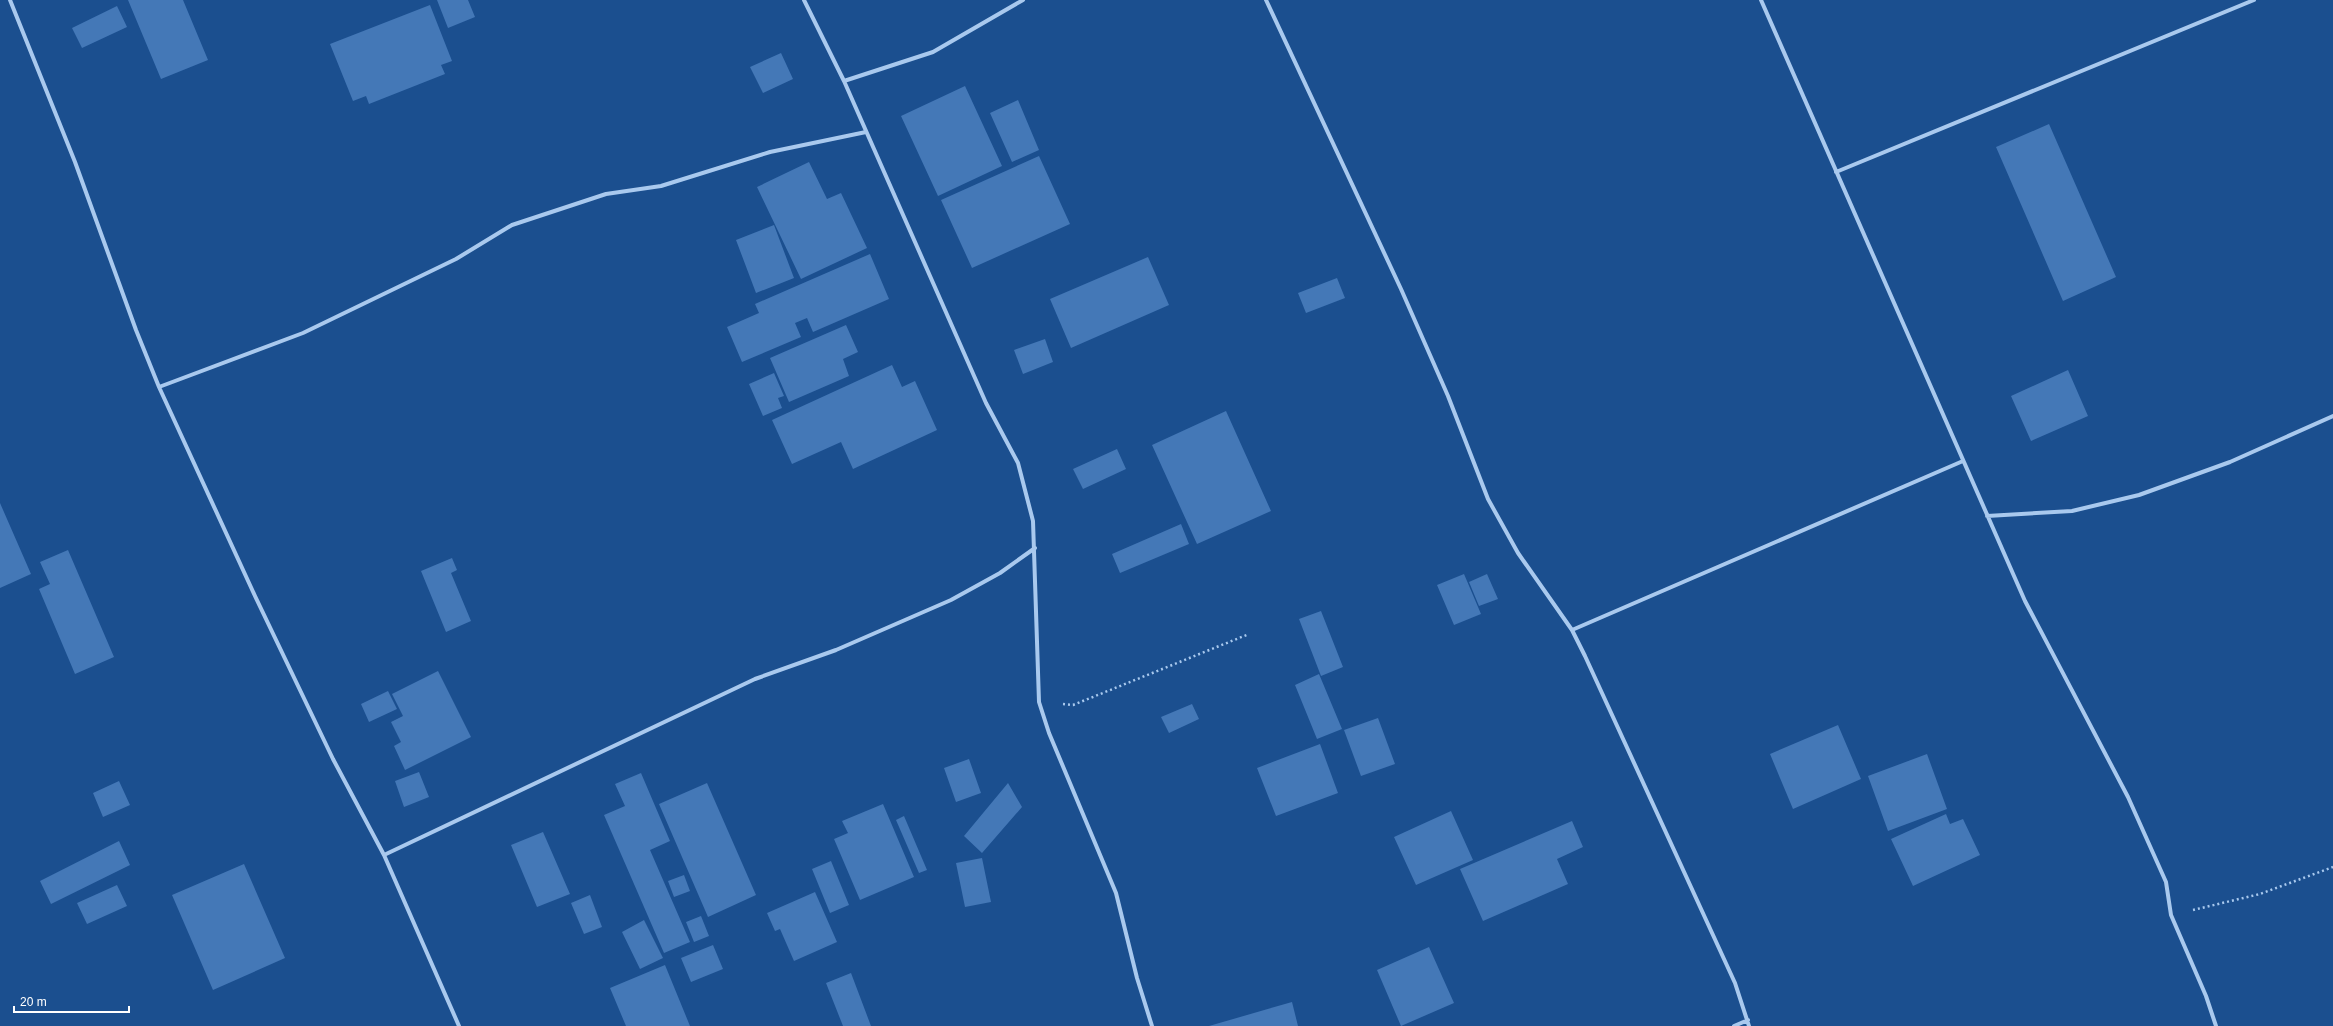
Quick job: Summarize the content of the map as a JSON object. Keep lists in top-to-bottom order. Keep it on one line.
{"scale_bar":"20 m"}
